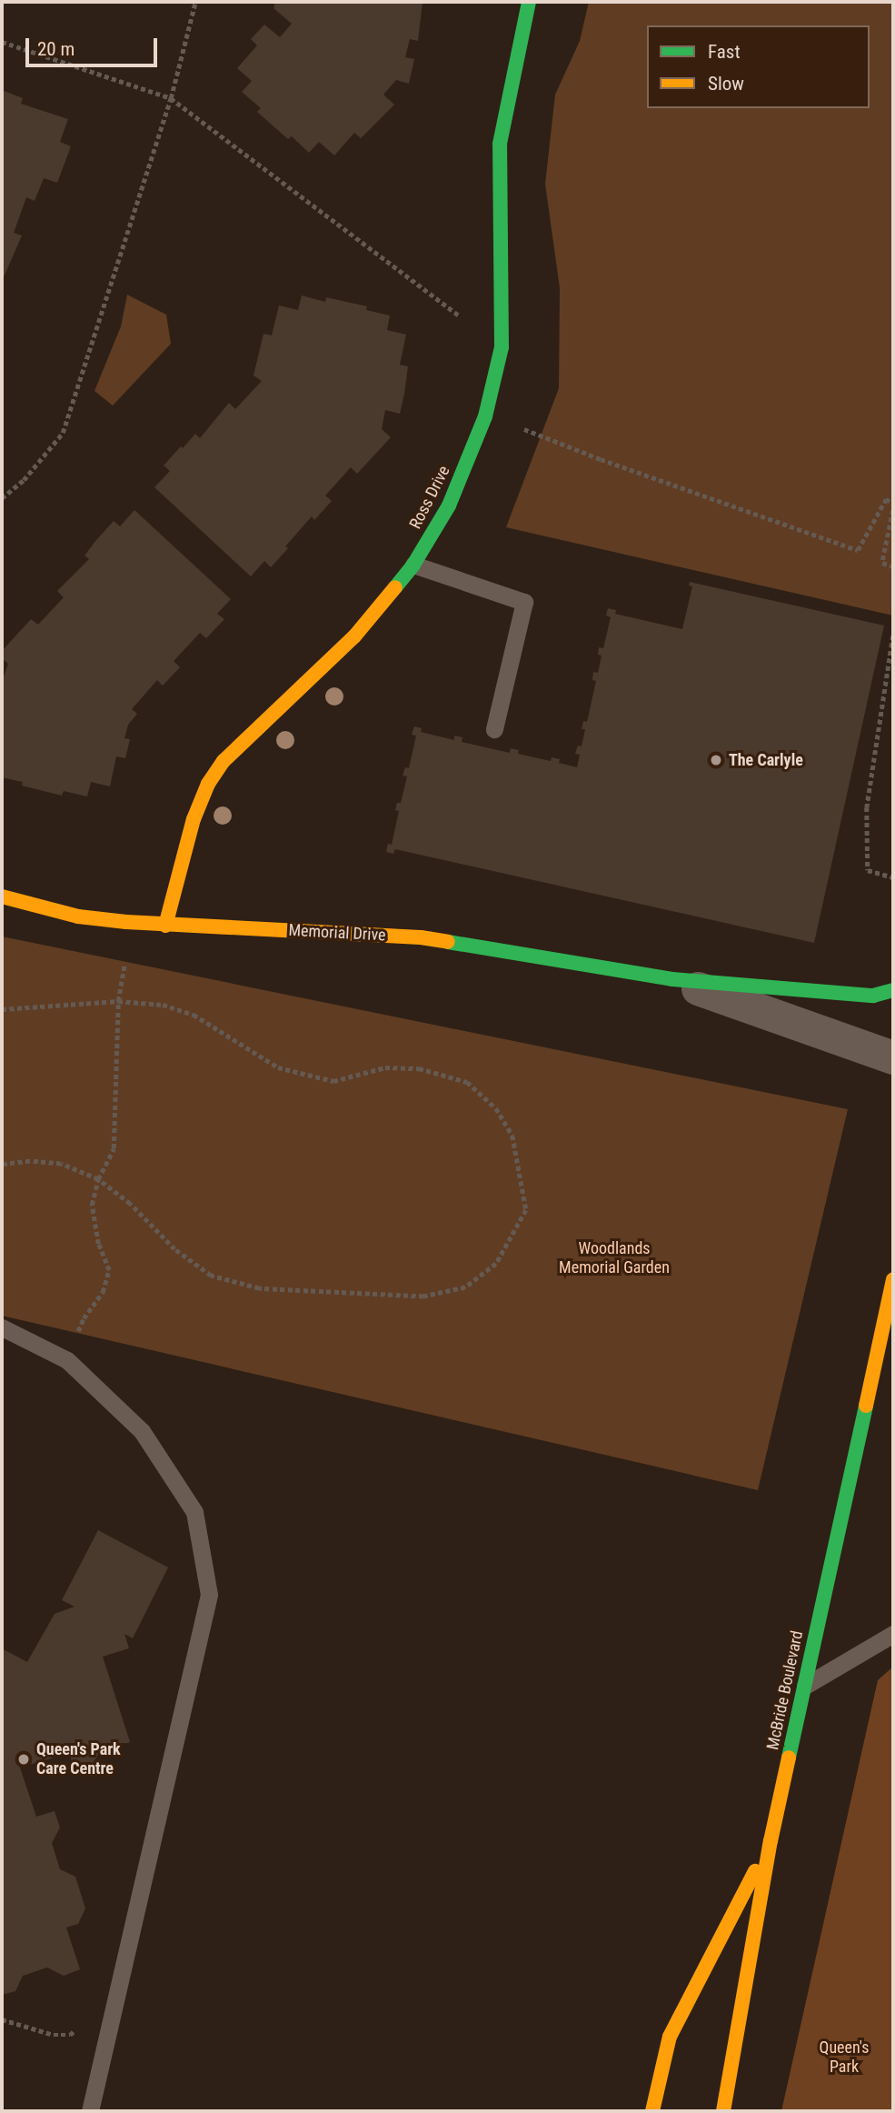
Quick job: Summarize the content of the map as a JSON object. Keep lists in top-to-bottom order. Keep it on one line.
{"streets":{"street":["Ross Drive","Memorial Drive","McBride Boulevard"]},"crossings":[["Ross Drive","Memorial Drive"]],"parks":["Woodlands Memorial Garden","Queen's Park"],"places":["The Carlyle","Queen's Park Care Centre"],"legend":["Fast","Slow"],"scale_bar":"20 m"}
